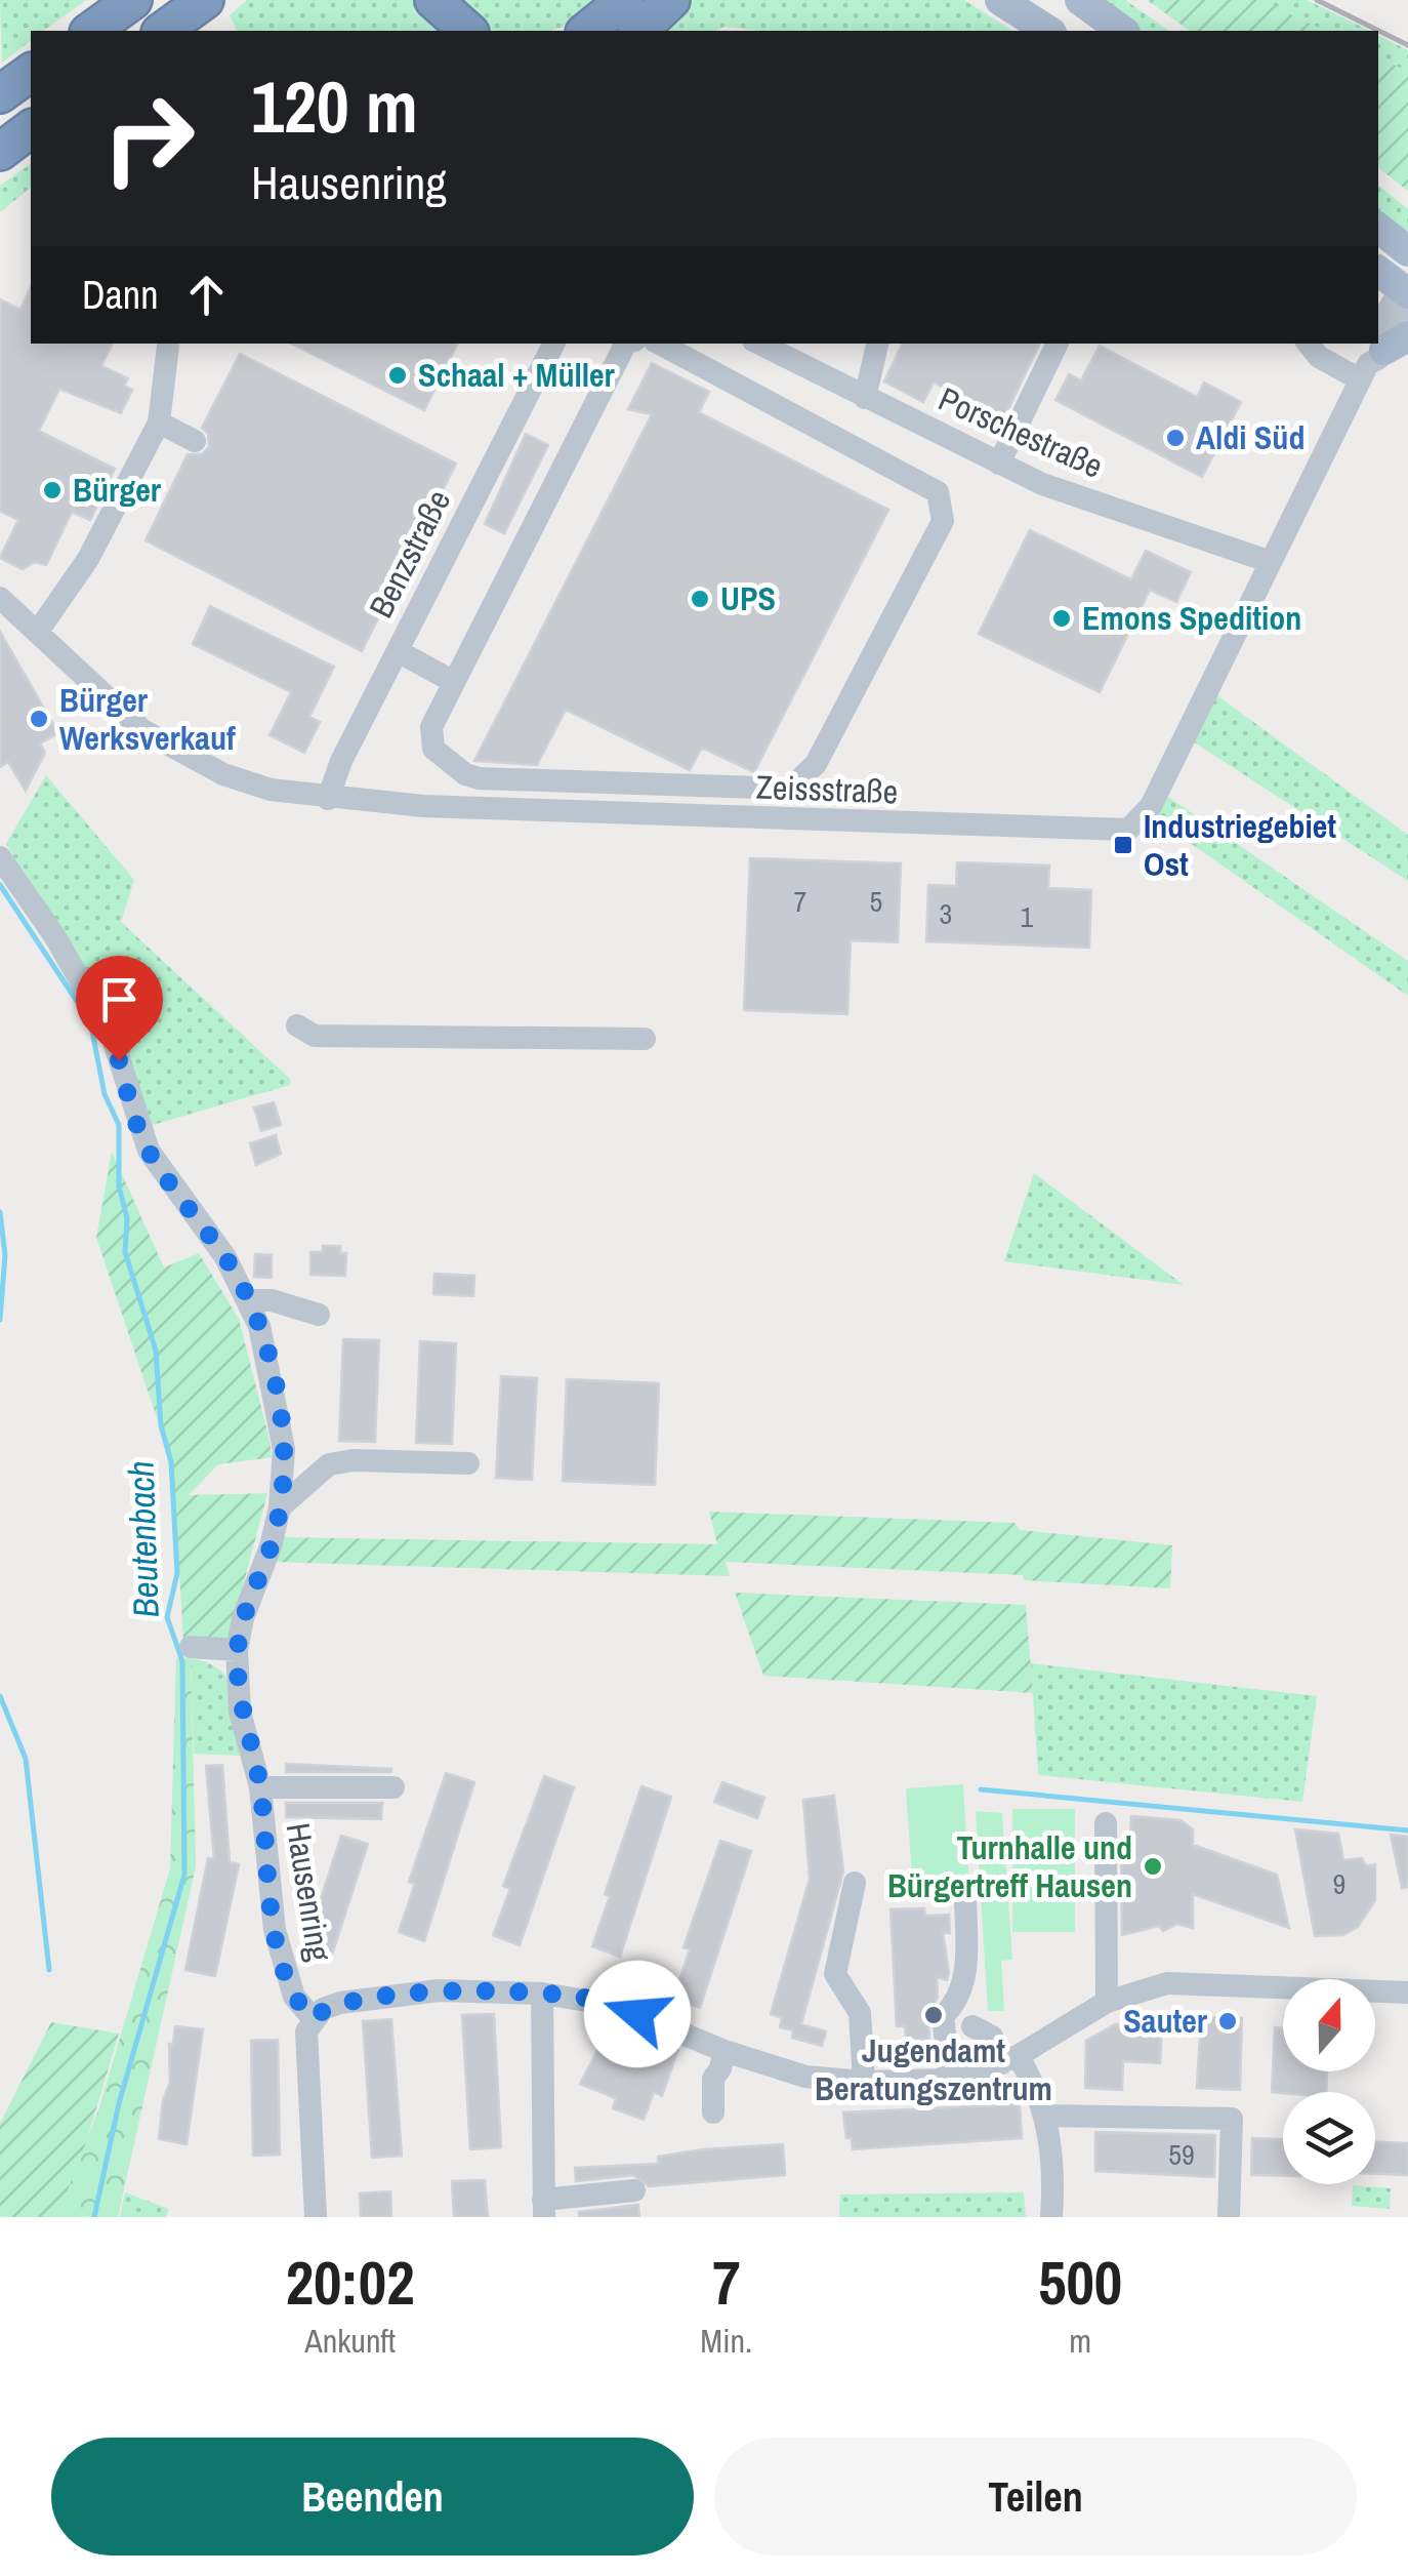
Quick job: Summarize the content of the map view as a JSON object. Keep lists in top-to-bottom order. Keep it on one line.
{"streets":{"street":["Porschestraße","Benzstraße","Zeissstraße","Hausenring"]},"crossings":[["Porschestraße","Zeissstraße"],["Benzstraße","Zeissstraße"]],"water":["Beutenbach"],"places":{"other":["Schaal + Müller","Aldi Süd","Bürger","UPS","Emons Spedition","Bürger Werksverkauf","Turnhalle und Bürgertreff Hausen","Jugendamt Beratungszentrum","Sauter"],"transit":["Industriegebiet Ost"]},"house_numbers":["7","5","3","1","9","59"],"north":"top","page":{"turn":["120 m","Hausenring"],"then":"Dann","eta":["20:02","Ankunft","7","Min.","500","m"],"buttons":["Beenden","Teilen"]}}
